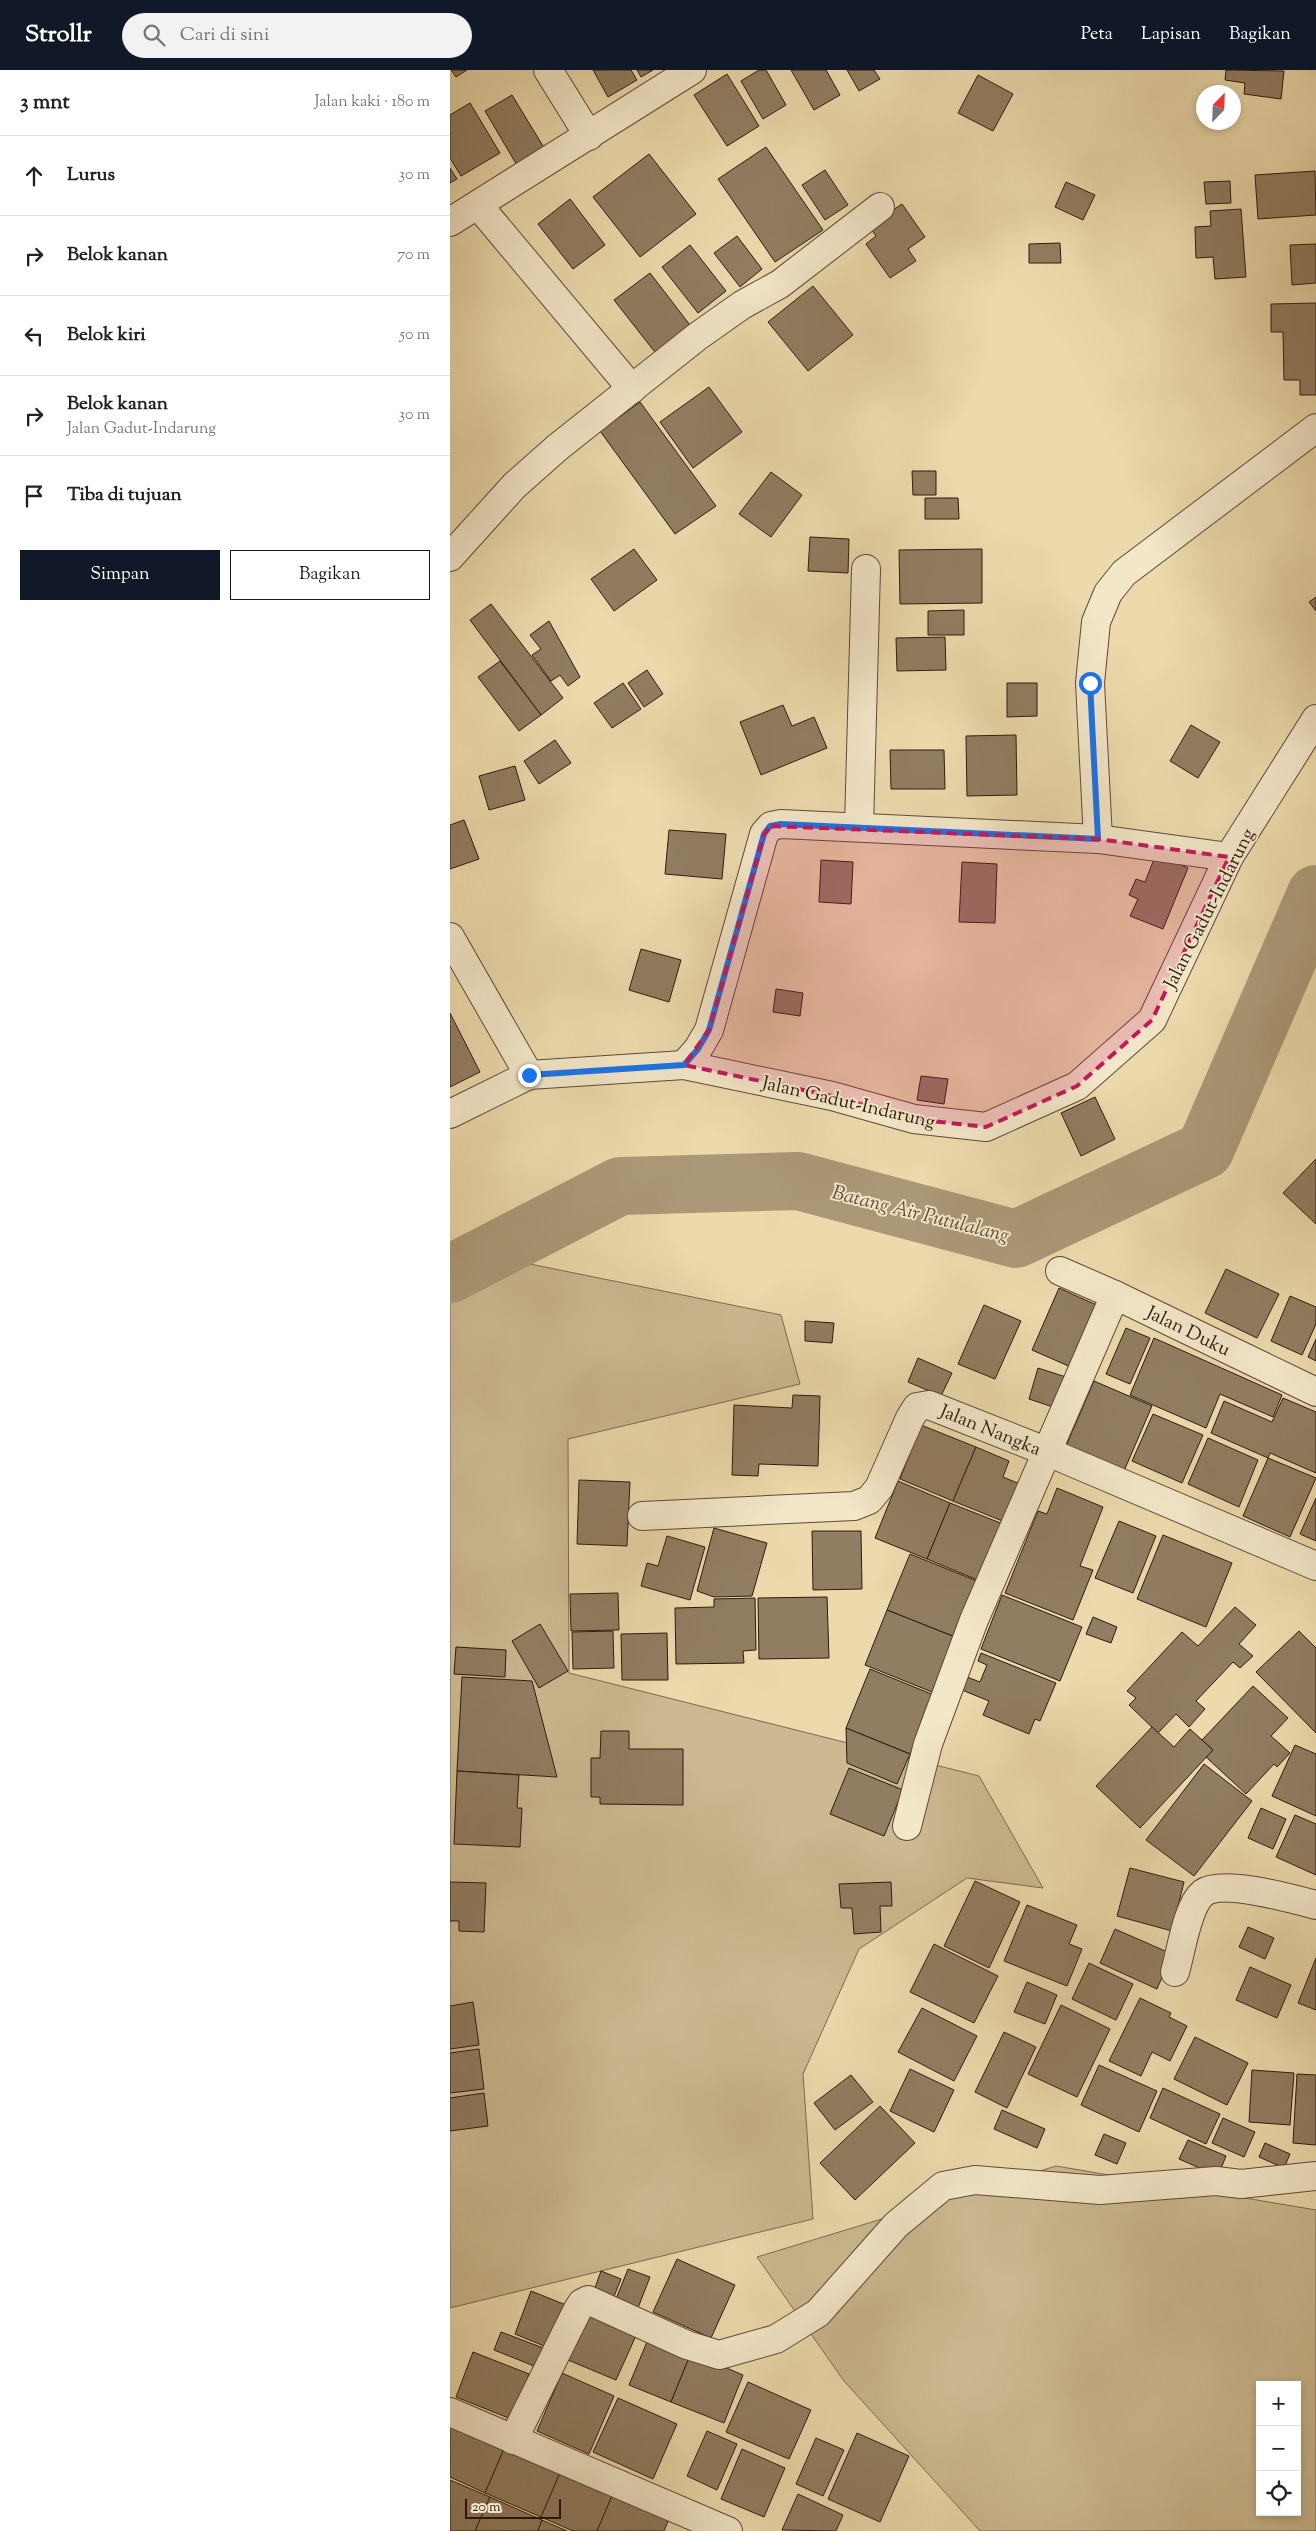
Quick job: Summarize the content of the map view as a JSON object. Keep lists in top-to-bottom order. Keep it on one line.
{"streets":{"street":["Jalan Gadut-Indarung","Jalan Duku","Jalan Nangka"]},"water":["Batang Air Putulalang"],"scale_bar":"20 m","north":"top right","page":{"header":"Strollr","search":"Cari di sini","nav":["Peta","Lapisan","Bagikan"],"heading":["3 mnt","Jalan kaki · 180 m"],"list":[["Lurus","30 m"],["Belok kanan","70 m"],["Belok kiri","50 m"],["Belok kanan","Jalan Gadut-Indarung","30 m"],"Tiba di tujuan"],"buttons":["Simpan","Bagikan"],"map_buttons":["+","−"],"scale":"20 m"}}
